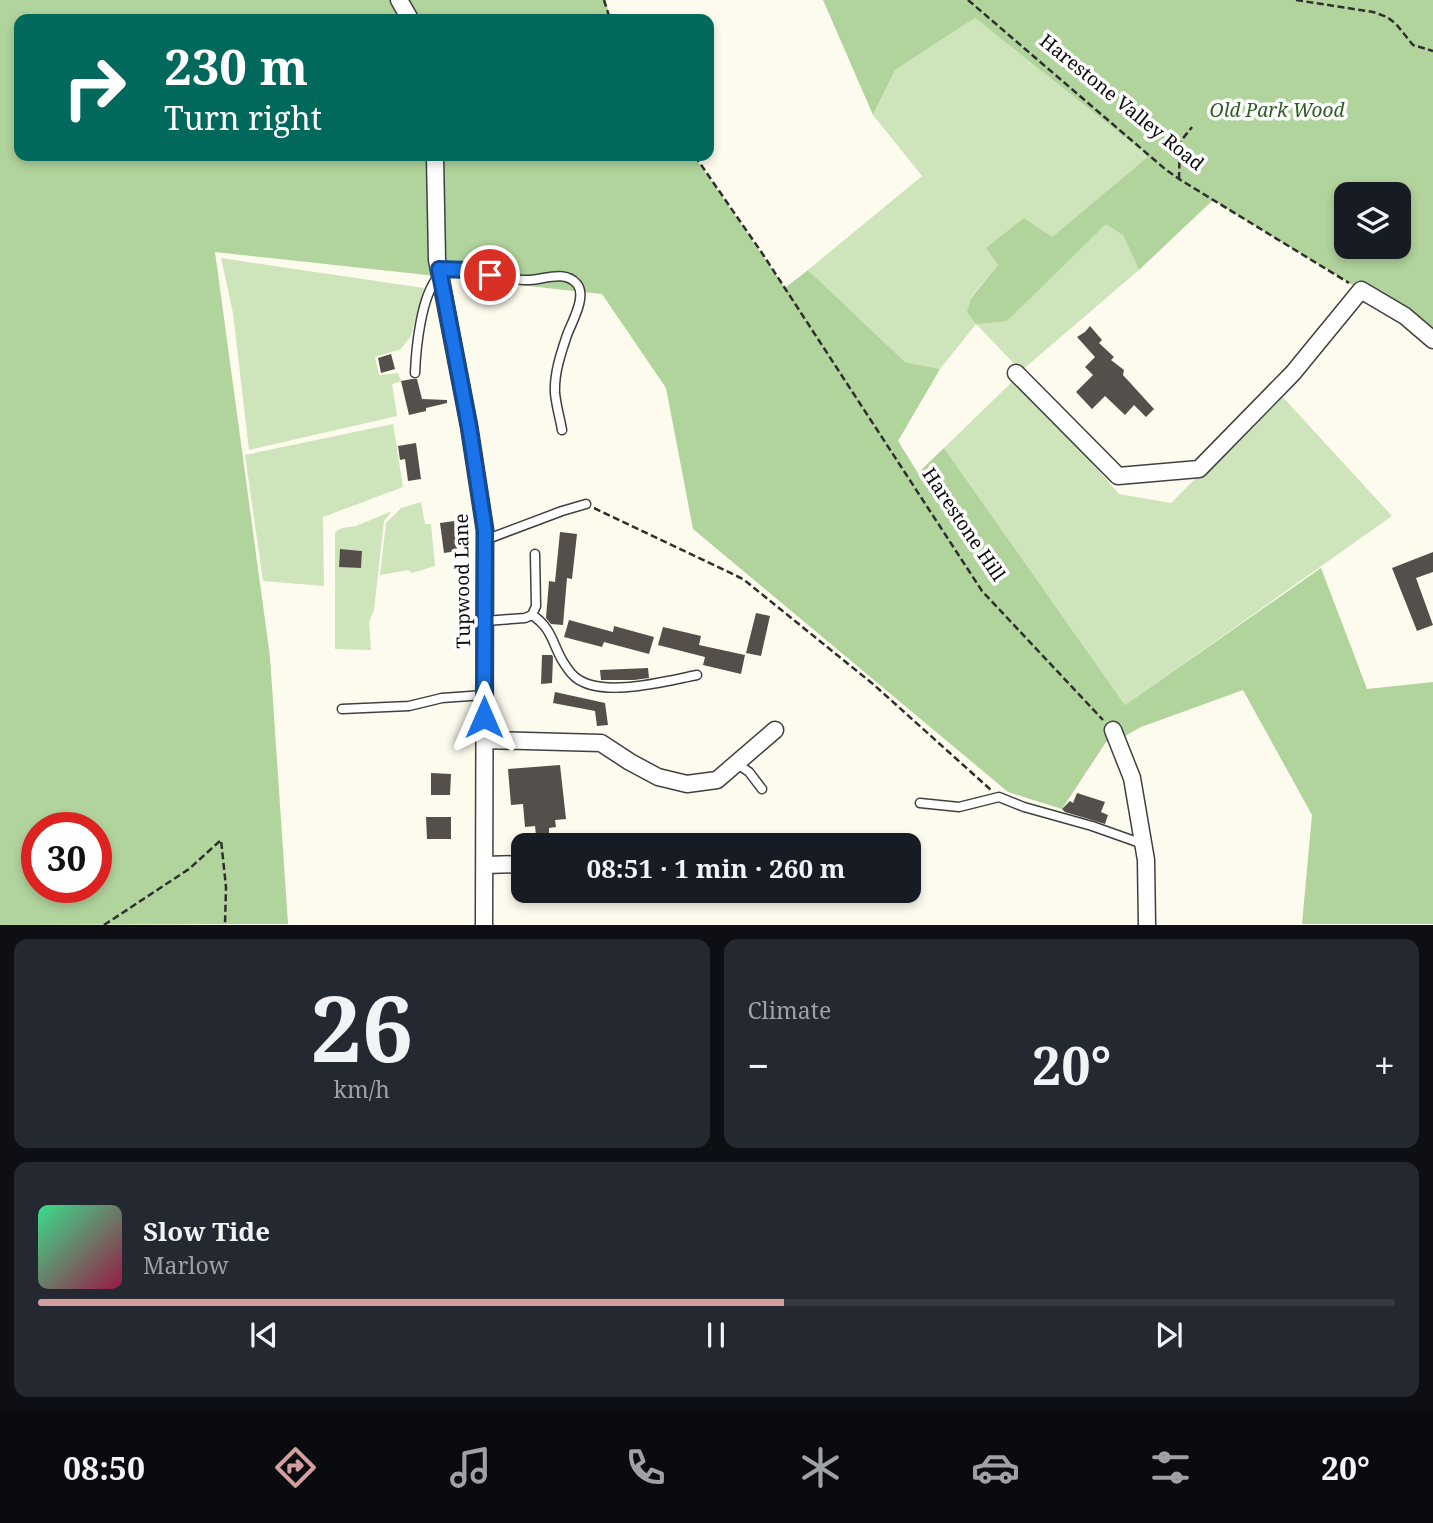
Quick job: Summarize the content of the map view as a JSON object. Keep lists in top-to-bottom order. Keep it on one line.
{"streets":{"street":["Tupwood Lane"],"path":["Harestone Valley Road","Harestone Hill"]},"parks":["Old Park Wood"],"page":{"turn":["230 m","Turn right"],"limit":"30","trip":"08:51 · 1 min · 260 m","tile":[["26","km/h"],"Climate"],"heat":["−","20°","+"],"song":["Slow Tide","Marlow"],"tabs":["08:50","20°"]}}
